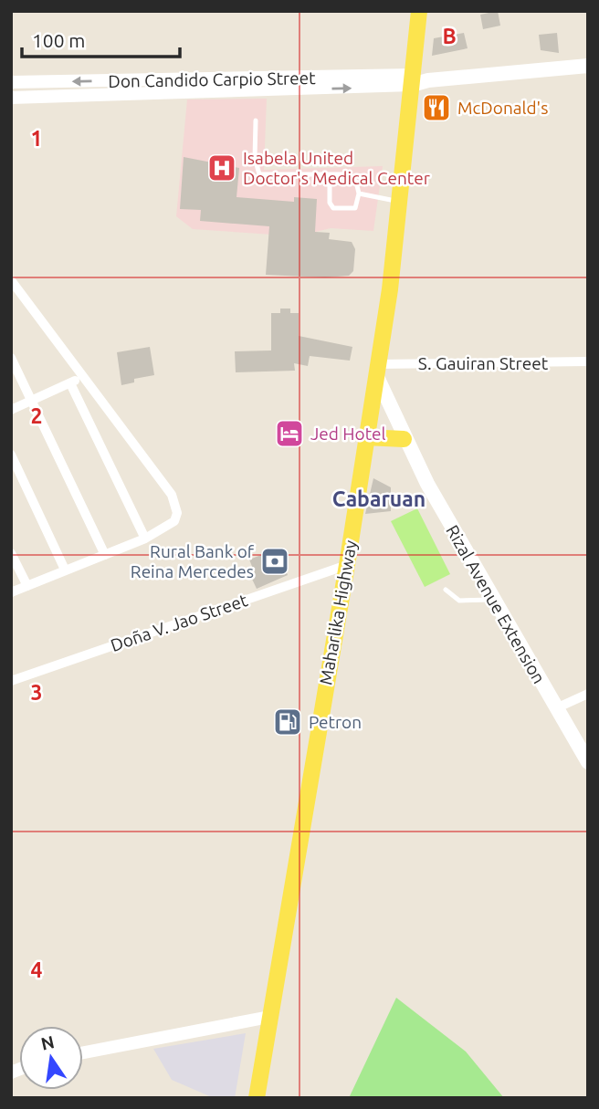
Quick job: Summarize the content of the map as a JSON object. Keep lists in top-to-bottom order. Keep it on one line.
{"streets":{"main road":["Rizal Avenue Extension","Maharlika Highway"],"street":["Don Candido Carpio Street","S. Gauiran Street","Doña V. Jao Street"]},"crossings":[["Don Candido Carpio Street","Maharlika Highway"],["S. Gauiran Street","Rizal Avenue Extension"],["S. Gauiran Street","Maharlika Highway"],["Rizal Avenue Extension","Maharlika Highway"],["Maharlika Highway","Doña V. Jao Street"]],"districts":["Cabaruan"],"places":{"restaurant":["McDonald's"],"hospital":["Isabela United Doctor's Medical Center"],"hotel":["Jed Hotel"],"bank":["Rural Bank of Reina Mercedes"],"fuel station":["Petron"]},"scale_bar":"100 m","north":"top","grid":{"columns":["B"],"rows":["1","2","3","4"]}}
